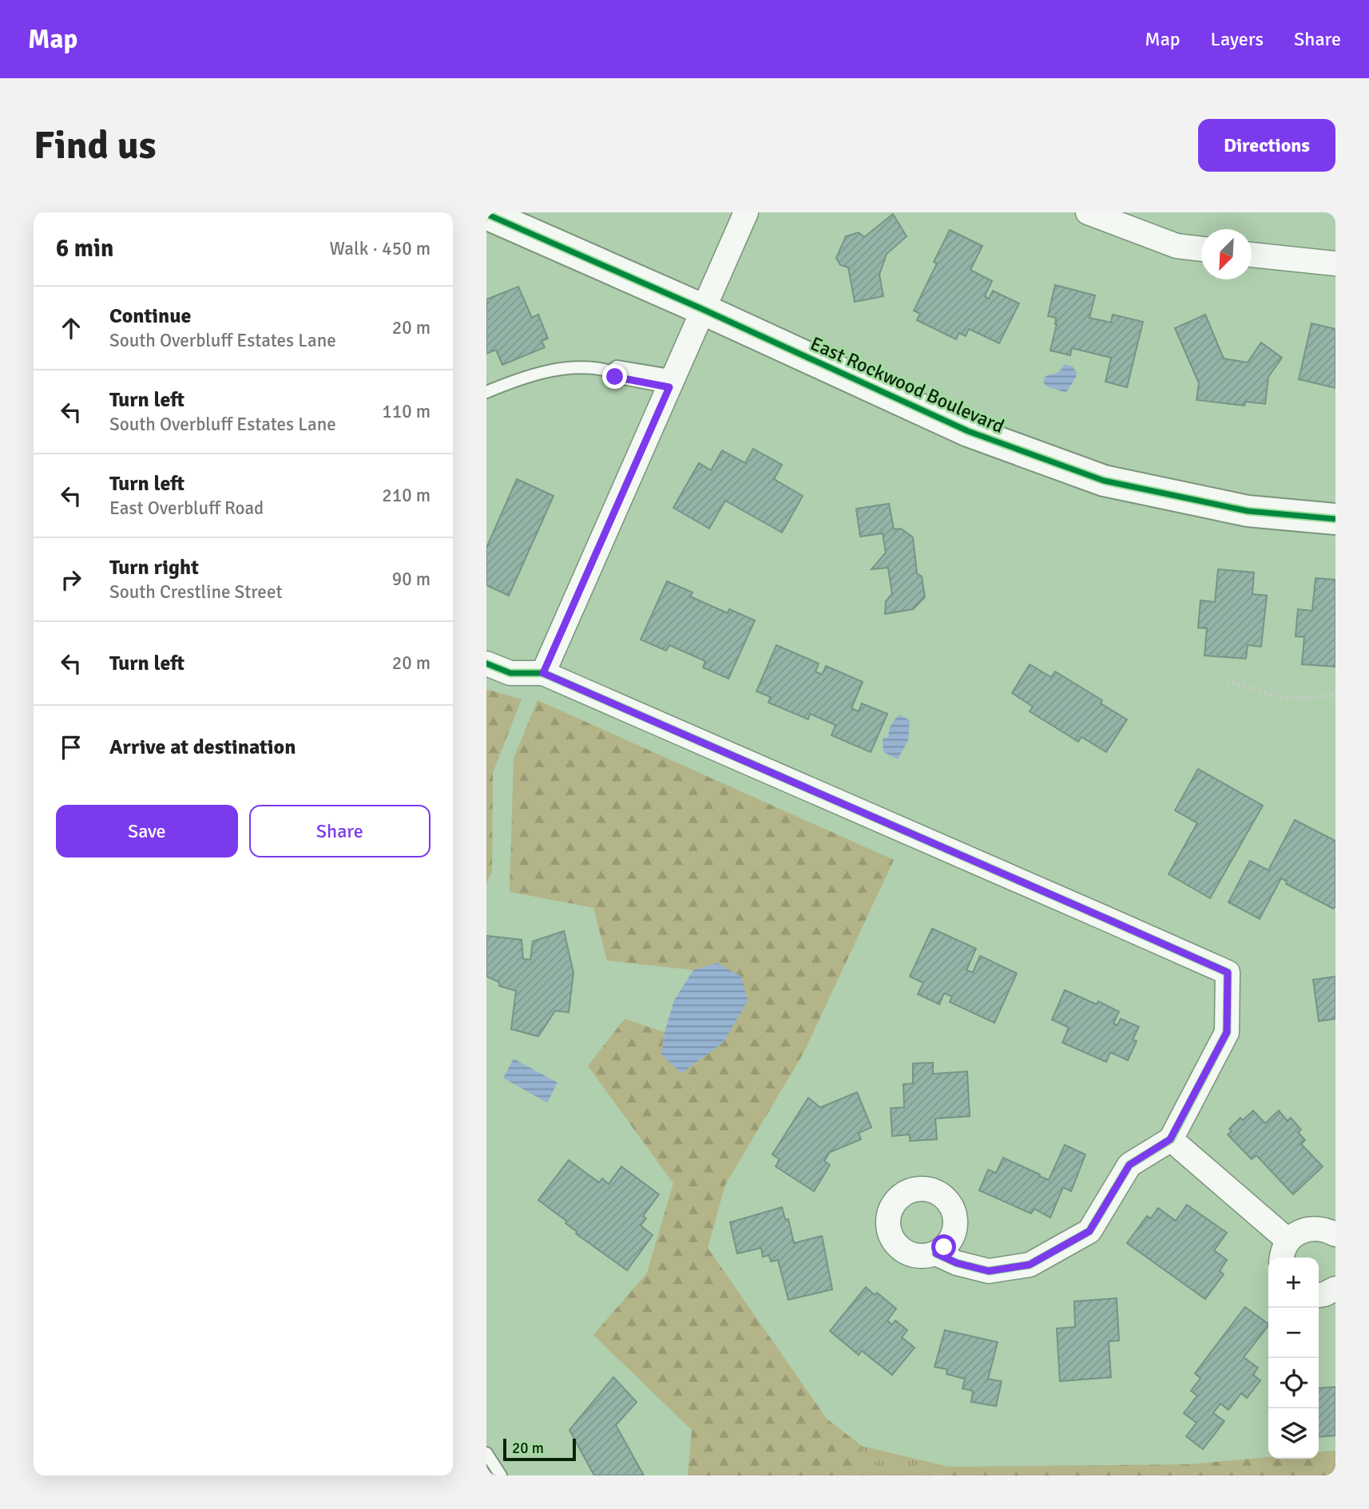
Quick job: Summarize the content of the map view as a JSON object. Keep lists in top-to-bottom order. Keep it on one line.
{"streets":{"street":["East Rockwood Boulevard"]},"scale_bar":"20 m","north":"bottom left","page":{"header":"Map","nav":["Map","Layers","Share"],"buttons":["Directions",["Save","Share"]],"title":"Find us","heading":["6 min","Walk · 450 m"],"list":[["Continue","South Overbluff Estates Lane","20 m"],["Turn left","South Overbluff Estates Lane","110 m"],["Turn left","East Overbluff Road","210 m"],["Turn right","South Crestline Street","90 m"],["Turn left","20 m"],"Arrive at destination"],"map_buttons":["+","−"],"scale":"20 m"}}
